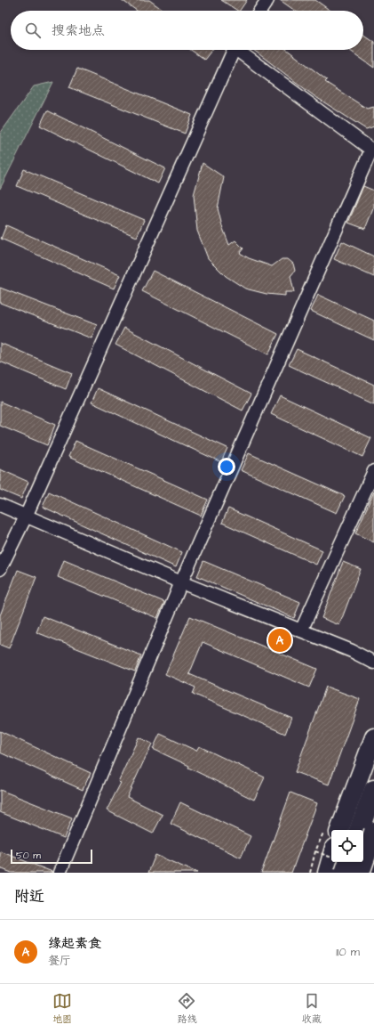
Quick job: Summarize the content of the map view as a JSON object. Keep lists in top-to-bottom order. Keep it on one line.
{"scale_bar":"50 m","page":{"search":"搜索地点","pins":"A","scale":"50 m","heading":"附近","list":[{"mark":"A","name":"缘起素食","note":"餐厅","value":"110 m"}],"nav":["地图","路线","收藏"]}}
